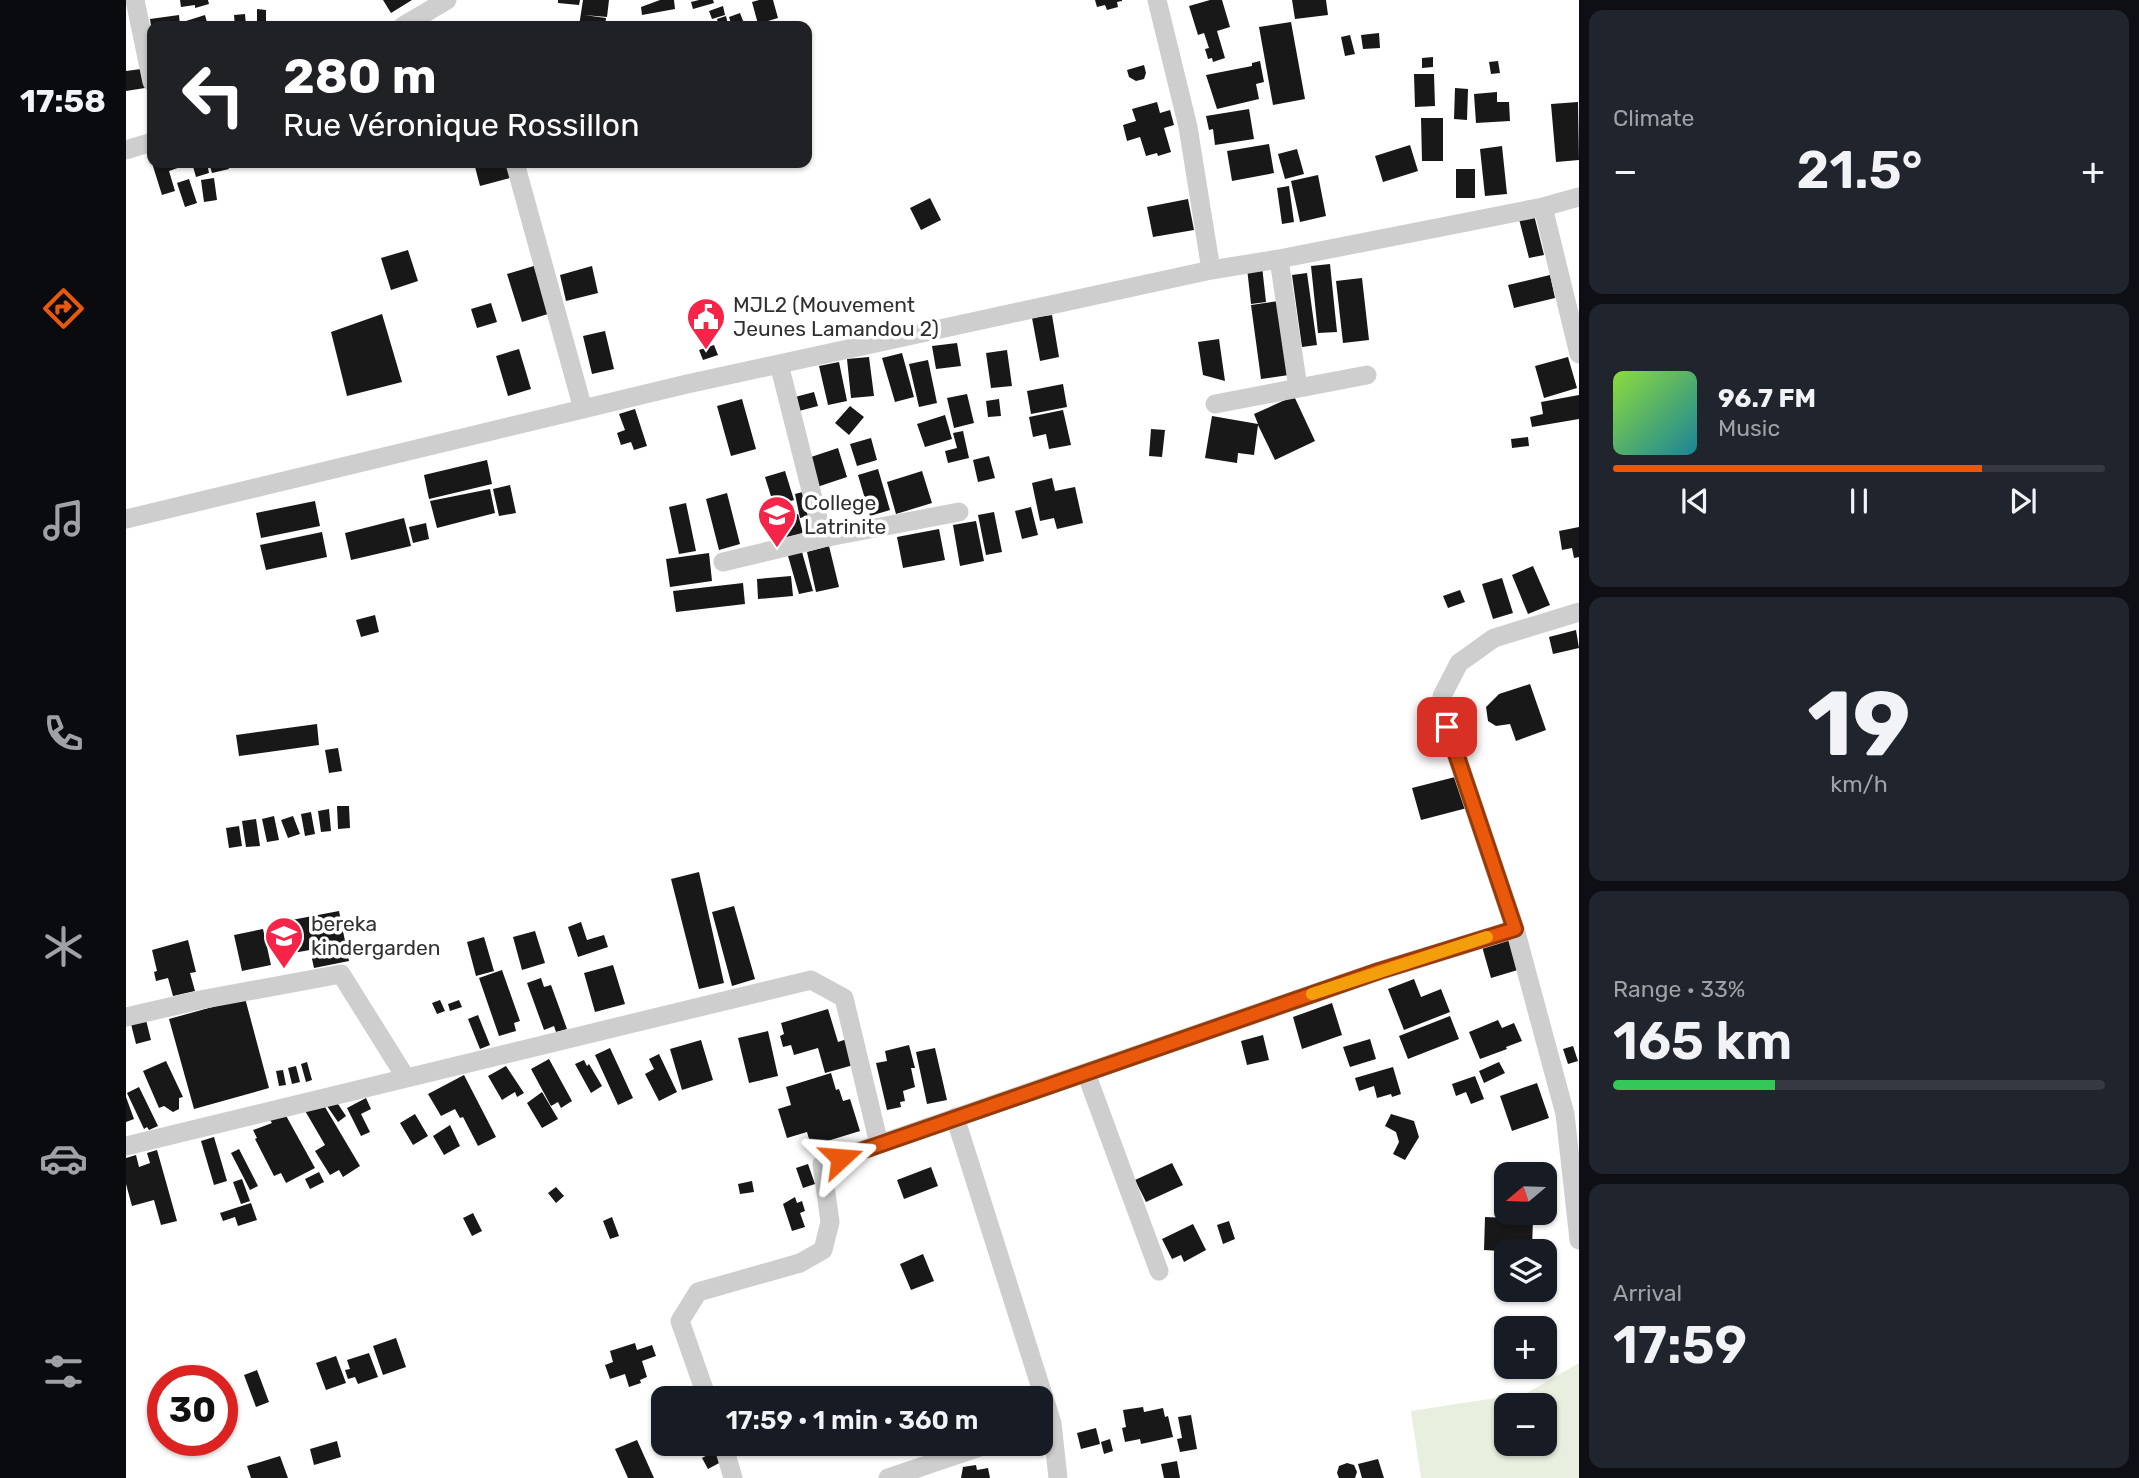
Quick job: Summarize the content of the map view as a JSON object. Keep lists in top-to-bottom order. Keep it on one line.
{"places":{"public building":["MJL2 (Mouvement Jeunes Lamandou 2)"],"school or university":["College Latrinite","bereka kindergarden"]},"north":"left","page":{"tabs":"17:58","tile":["Climate",["19","km/h"],["Range · 33%","165 km"],["Arrival","17:59"]],"turn":["280 m","Rue Véronique Rossillon"],"heat":["−","21.5°","+"],"song":["96.7 FM","Music"],"map_buttons":["+","−"],"limit":"30","trip":"17:59 · 1 min · 360 m"}}
